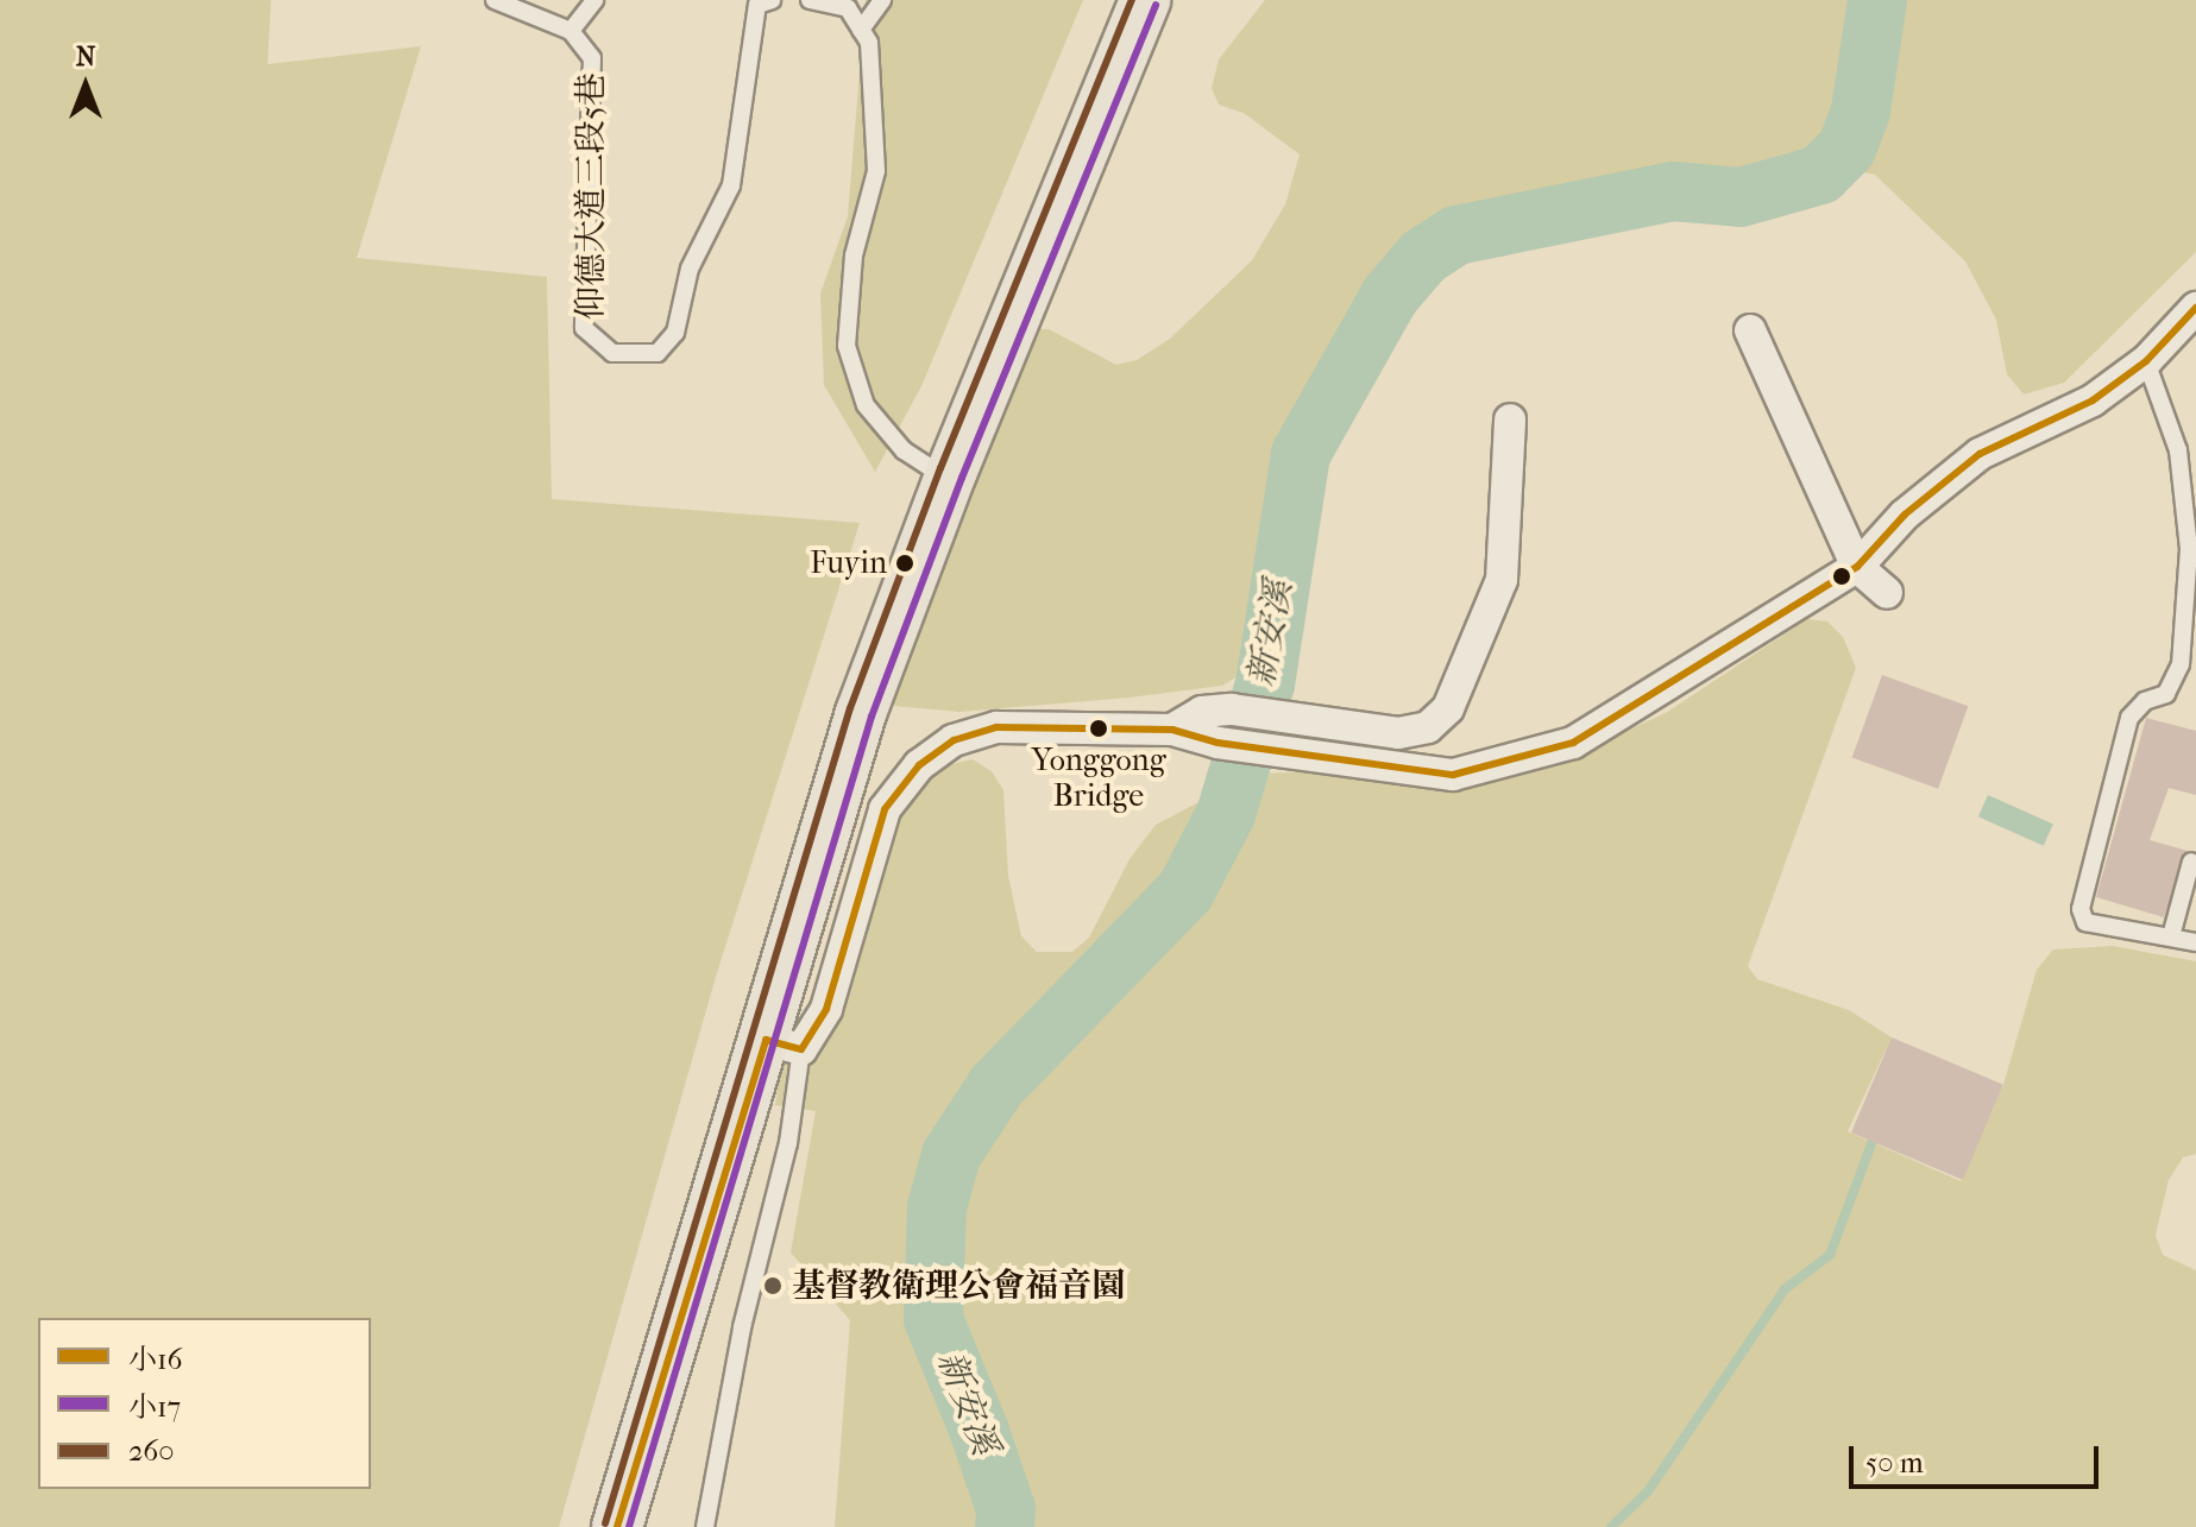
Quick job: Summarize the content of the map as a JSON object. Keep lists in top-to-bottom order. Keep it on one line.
{"streets":{"lane":["仰德大道三段5巷"]},"water":["新安溪"],"places":["Fuyin","Yonggong Bridge","基督教衛理公會福音園"],"lines":["transit line 260","transit line 小17","transit line 小16"],"legend":["小16","小17","260"],"scale_bar":"50 m","north":"top"}
